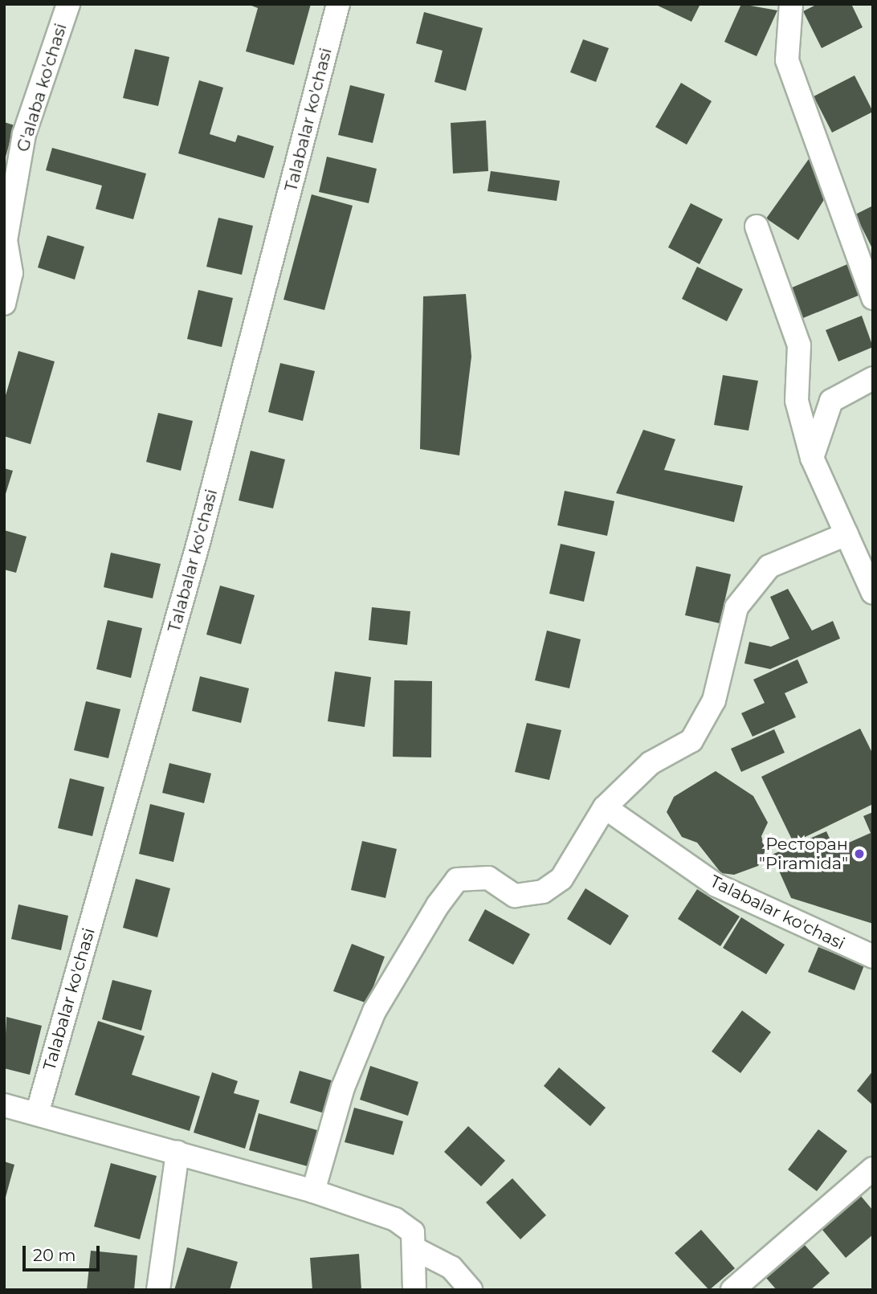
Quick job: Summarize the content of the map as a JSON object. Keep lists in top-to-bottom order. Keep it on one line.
{"streets":{"street":["G'alaba ko'chasi","Talabalar ko'chasi"]},"places":["Ресторан \"Piramida\""],"scale_bar":"20 m"}
